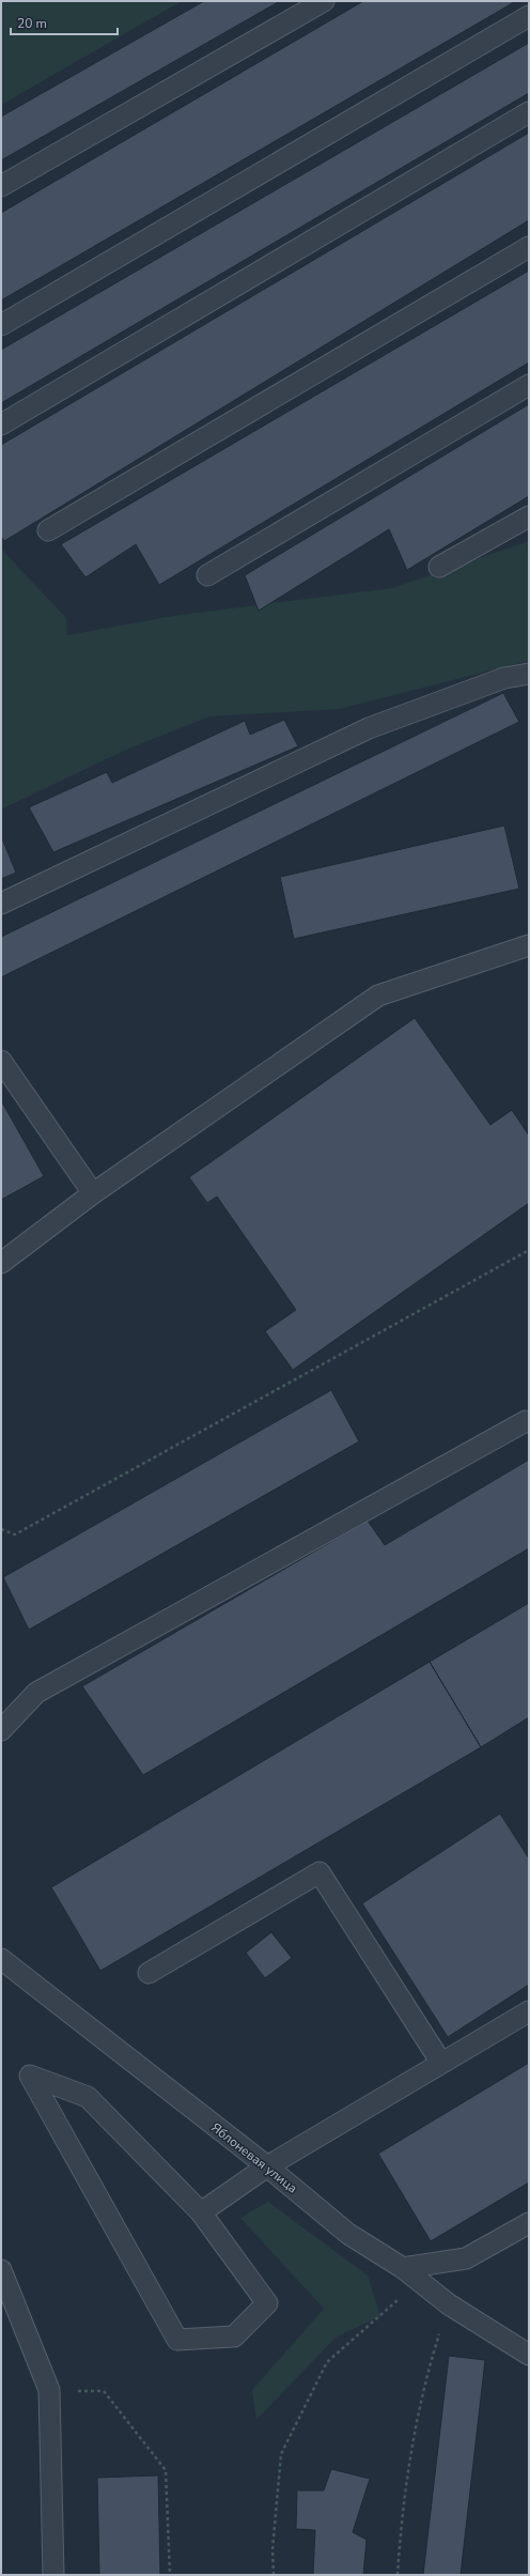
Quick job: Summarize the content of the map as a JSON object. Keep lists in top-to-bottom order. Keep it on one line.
{"streets":{"lane":["Яблоневая улица"]},"scale_bar":"20 m"}
